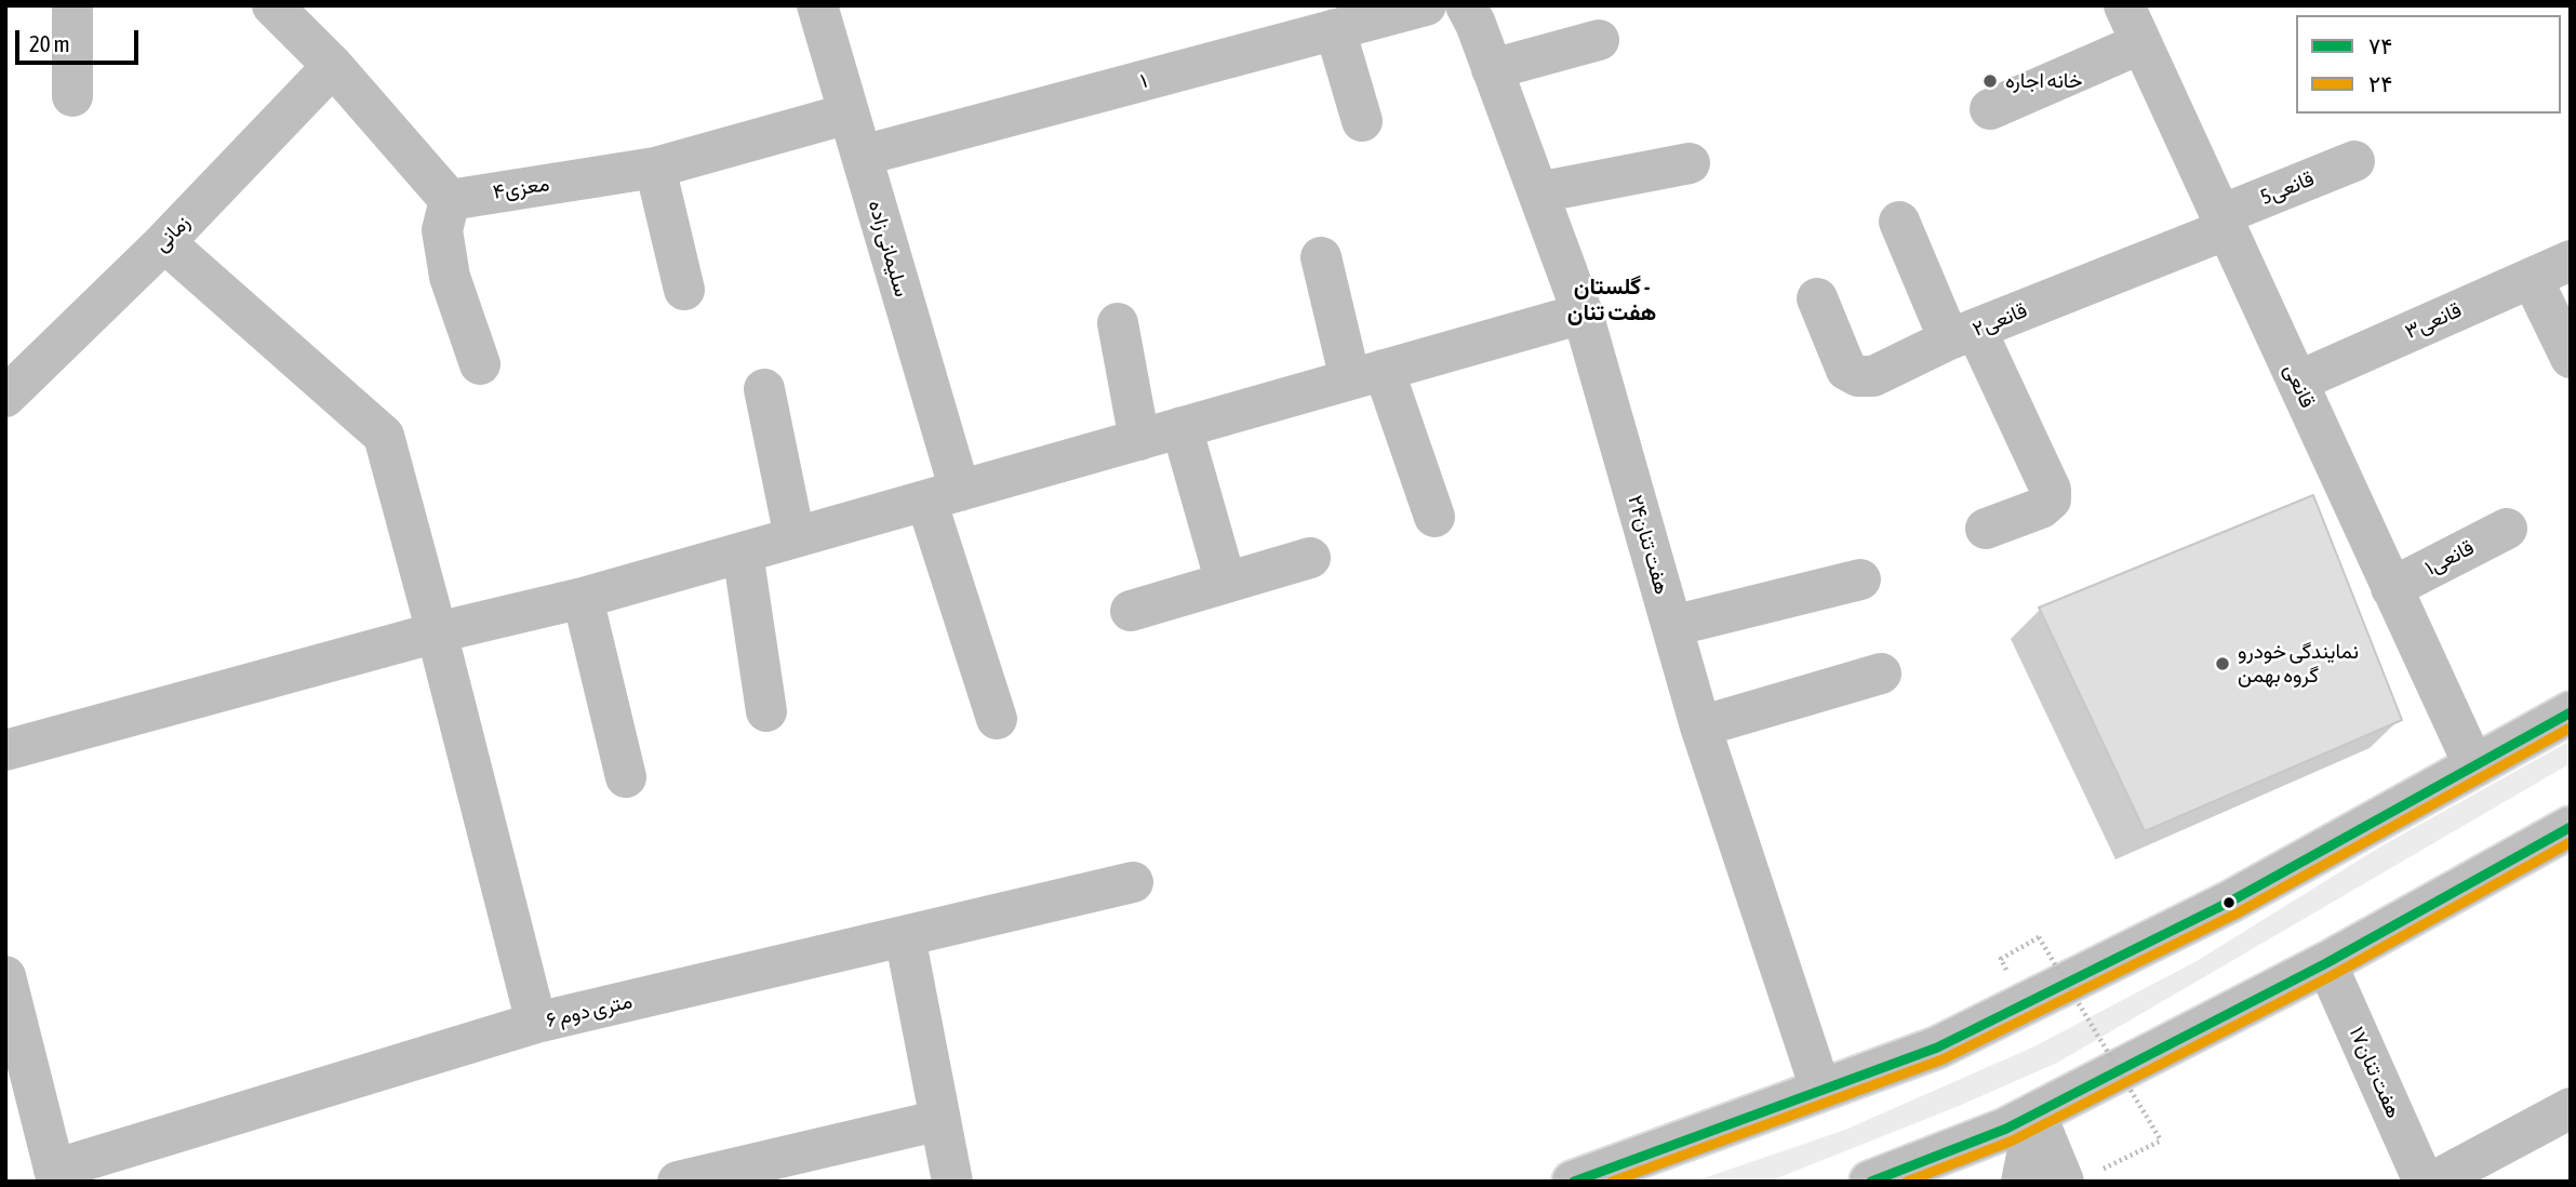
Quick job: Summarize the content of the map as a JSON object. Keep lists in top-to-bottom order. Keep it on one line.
{"streets":{"street":["۱","۴معزی","5قانعی","زمانی","سلیمانی زاده","۲قانعی","۳قانعی","قانعی","هفت تنان۲۴","۱قانعی","۶ متری دوم","هفت تنان۱۷"]},"crossings":[["۱","سلیمانی زاده"],["۴معزی","سلیمانی زاده"],["5قانعی","۲قانعی"],["5قانعی","قانعی"],["۲قانعی","قانعی"],["۳قانعی","قانعی"],["قانعی","۱قانعی"]],"districts":["گلستان - هفت تنان"],"places":["خانه اجاره","نمایندگی خودرو گروه بهمن"],"lines":["transit line ۷۴","transit line ۲۴"],"legend":["۷۴","۲۴"],"scale_bar":"20 m"}
